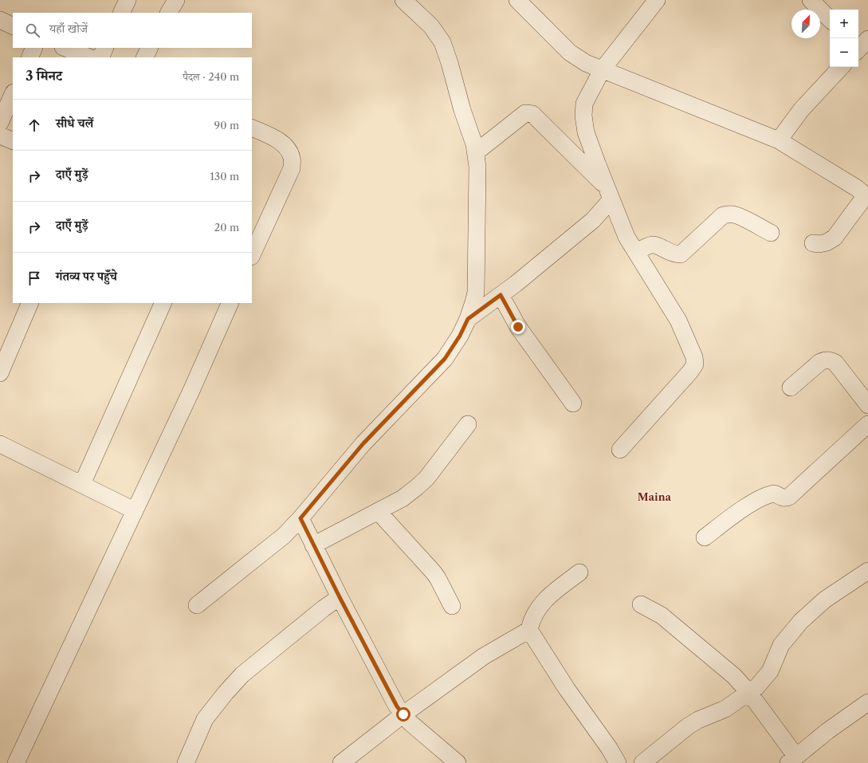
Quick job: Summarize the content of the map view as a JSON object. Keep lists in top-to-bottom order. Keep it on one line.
{"districts":["Maina"],"north":"top right","page":{"map_buttons":["+","−"],"search":"यहाँ खोजें","heading":["3 मिनट","पैदल · 240 m"],"list":[["सीधे चलें","90 m"],["दाएँ मुड़ें","130 m"],["दाएँ मुड़ें","20 m"],"गंतव्य पर पहुँचे"]}}
